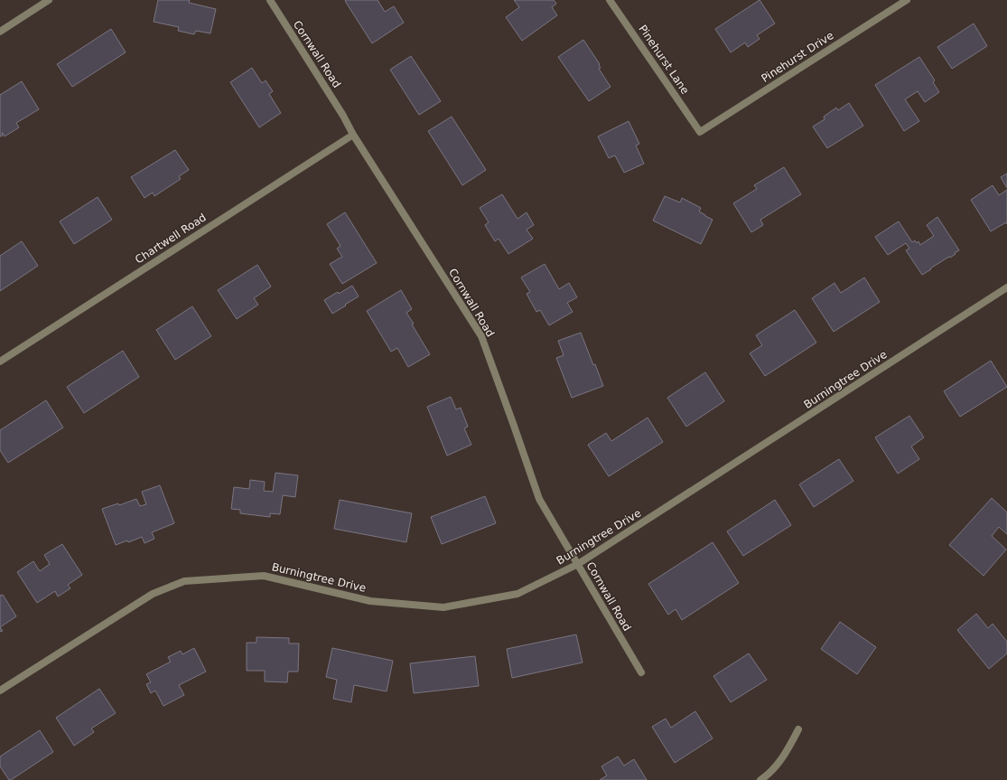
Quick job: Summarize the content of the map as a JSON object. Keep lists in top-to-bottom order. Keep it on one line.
{"streets":{"street":["Cornwall Road","Pinehurst Drive","Pinehurst Lane","Chartwell Road","Burningtree Drive"]},"crossings":[["Cornwall Road","Chartwell Road"],["Cornwall Road","Burningtree Drive"],["Pinehurst Drive","Pinehurst Lane"]]}
